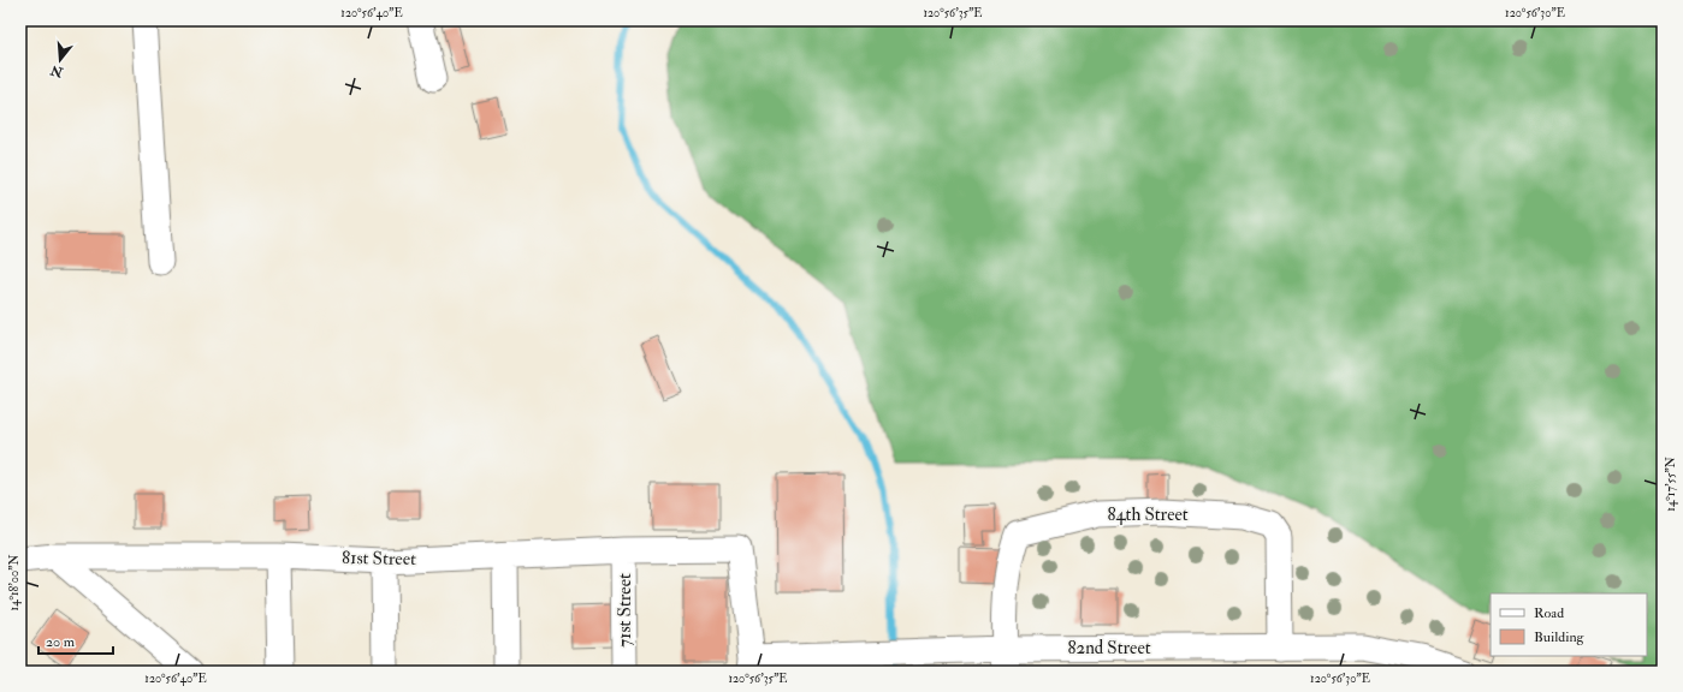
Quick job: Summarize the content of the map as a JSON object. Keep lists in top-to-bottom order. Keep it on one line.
{"streets":{"street":["84th Street","81st Street","71st Street","82nd Street"]},"crossings":[["84th Street","82nd Street"],["81st Street","71st Street"],["81st Street","82nd Street"]],"legend":["Road","Building"],"scale_bar":"20 m","north":"bottom","coordinates":["120°56'40\"E","120°56'35\"E","120°56'30\"E","14°17'55\"N","14°18'00\"N"]}
